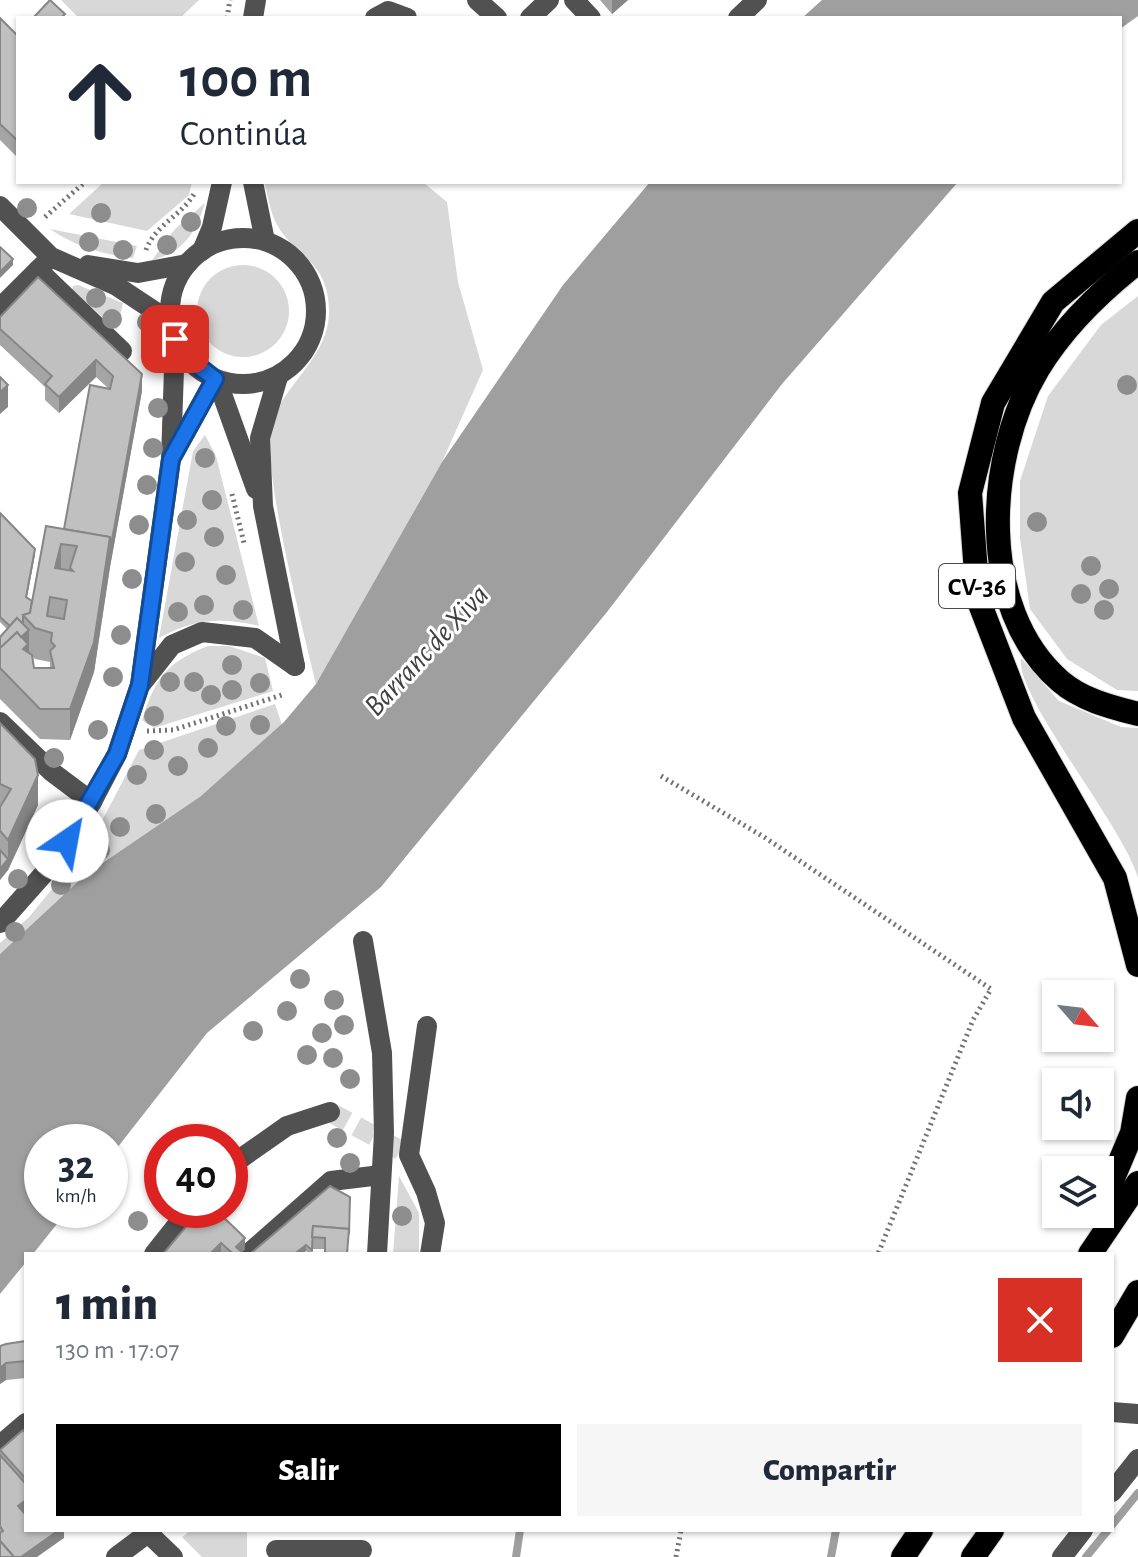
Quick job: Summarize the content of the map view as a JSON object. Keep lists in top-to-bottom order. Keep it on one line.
{"streets":{"highway":["CV-36"]},"water":["Barranc de Xiva"],"north":"bottom right","page":{"turn":["100 m","Continúa"],"speed":"32 km/h","limit":"40","heading":["1 min","130 m · 17:07"],"buttons":["Salir","Compartir"]}}
